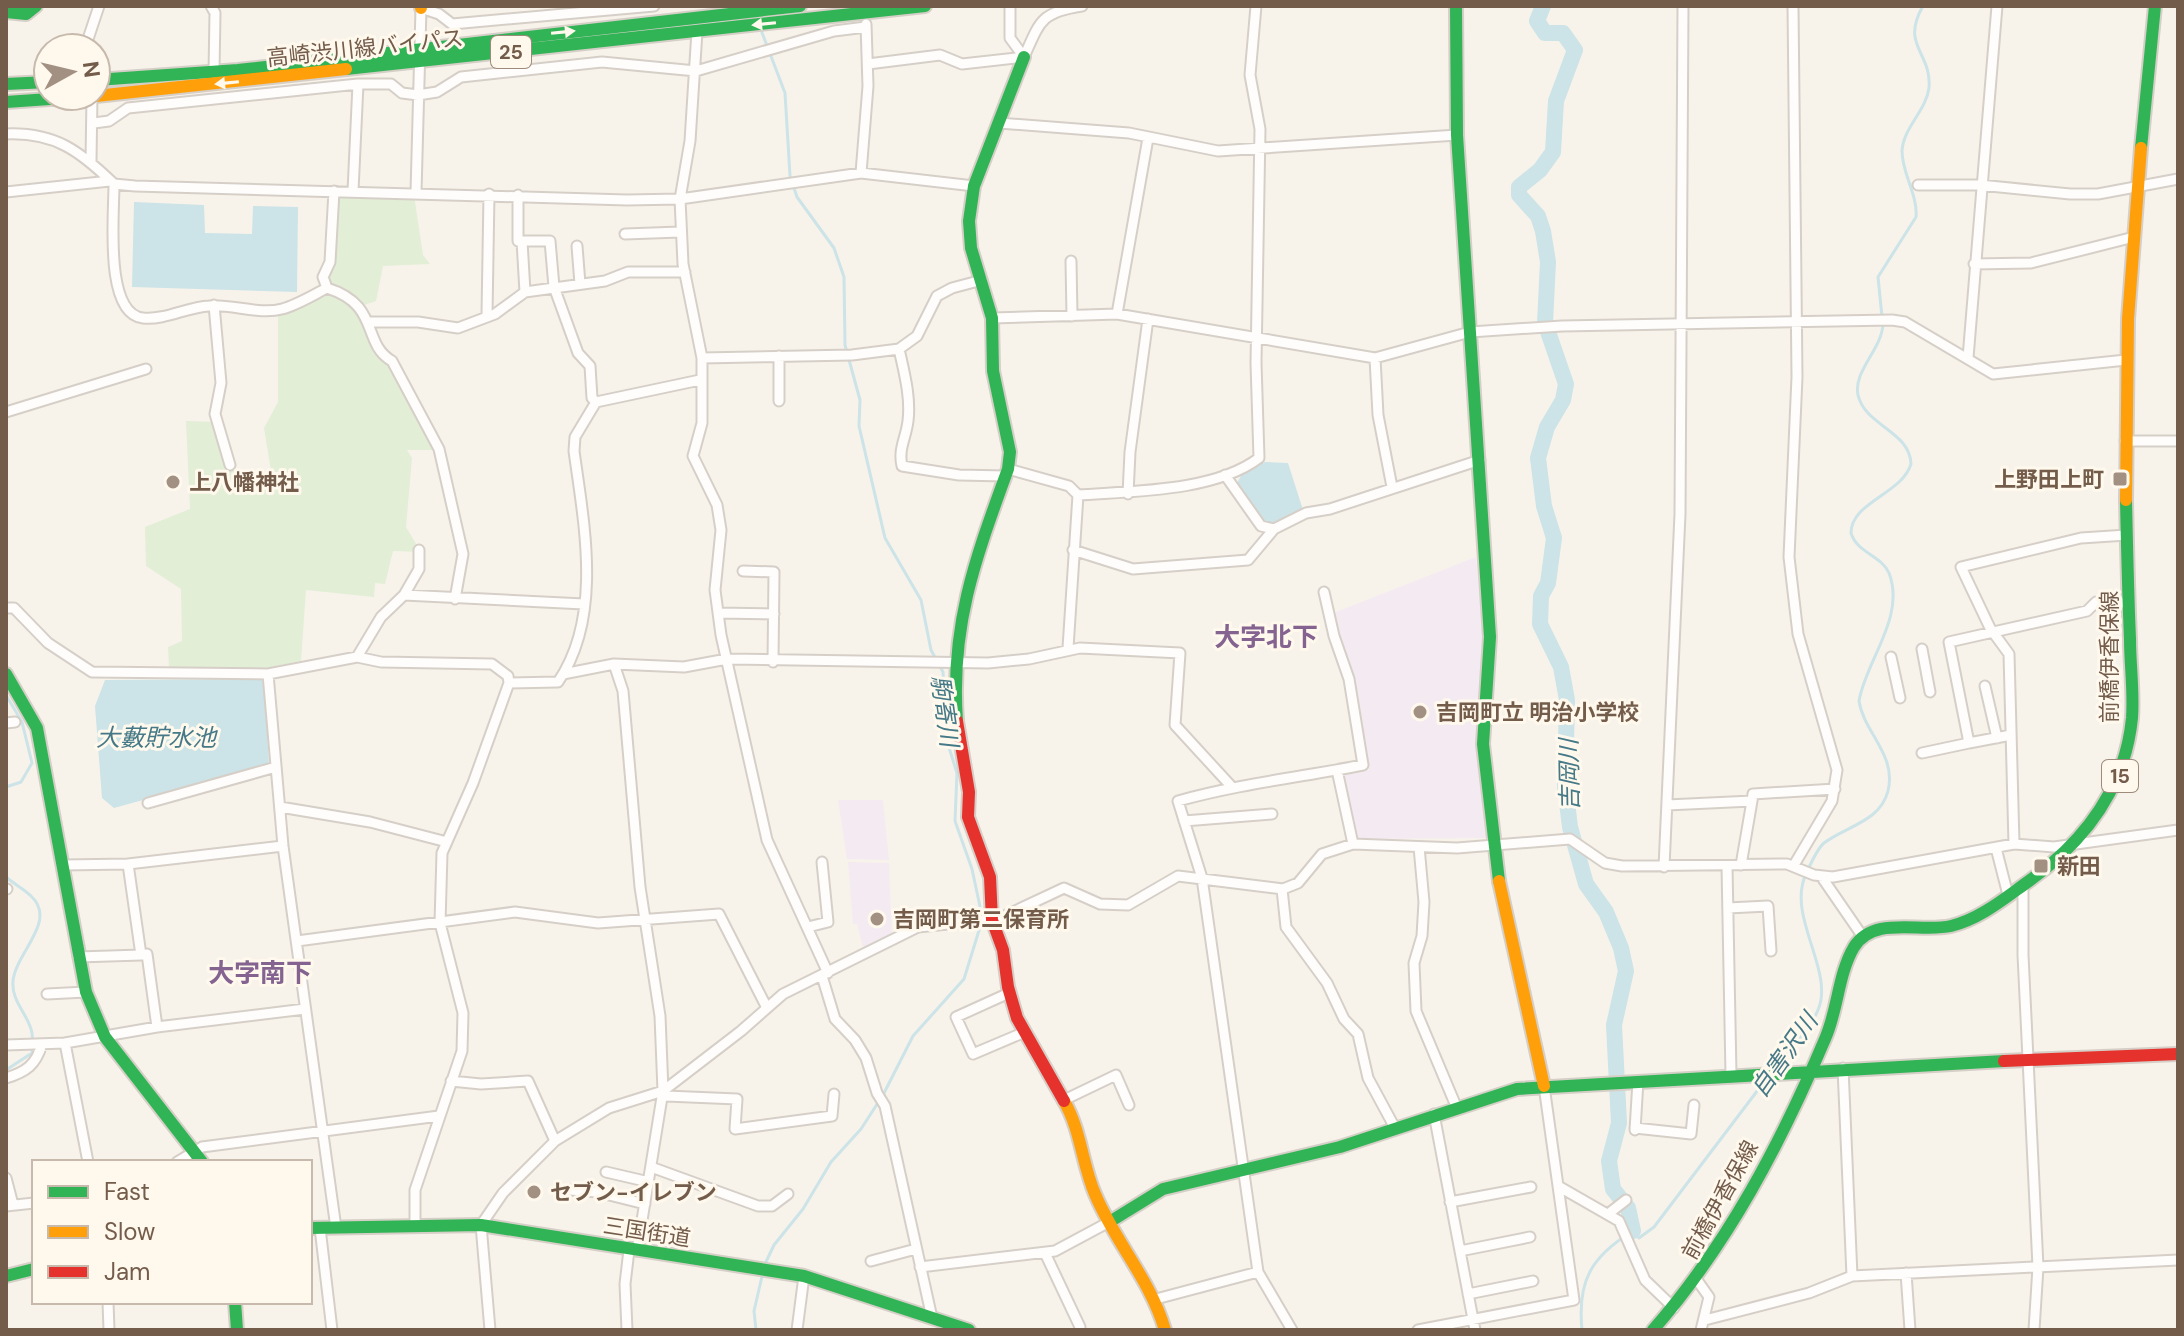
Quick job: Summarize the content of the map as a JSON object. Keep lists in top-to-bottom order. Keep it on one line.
{"streets":{"street":["高崎渋川線バイパス","25","前橋伊香保線","15","三国街道"]},"districts":["大字北下","大字南下"],"water":["駒寄川","大藪貯水池","吉岡川","自害沢川"],"places":{"transit":["上野田上町","新田"],"other":["上八幡神社","吉岡町立 明治小学校","吉岡町第二保育所","セブン-イレブン"]},"legend":["Fast","Slow","Jam"],"north":"right"}
